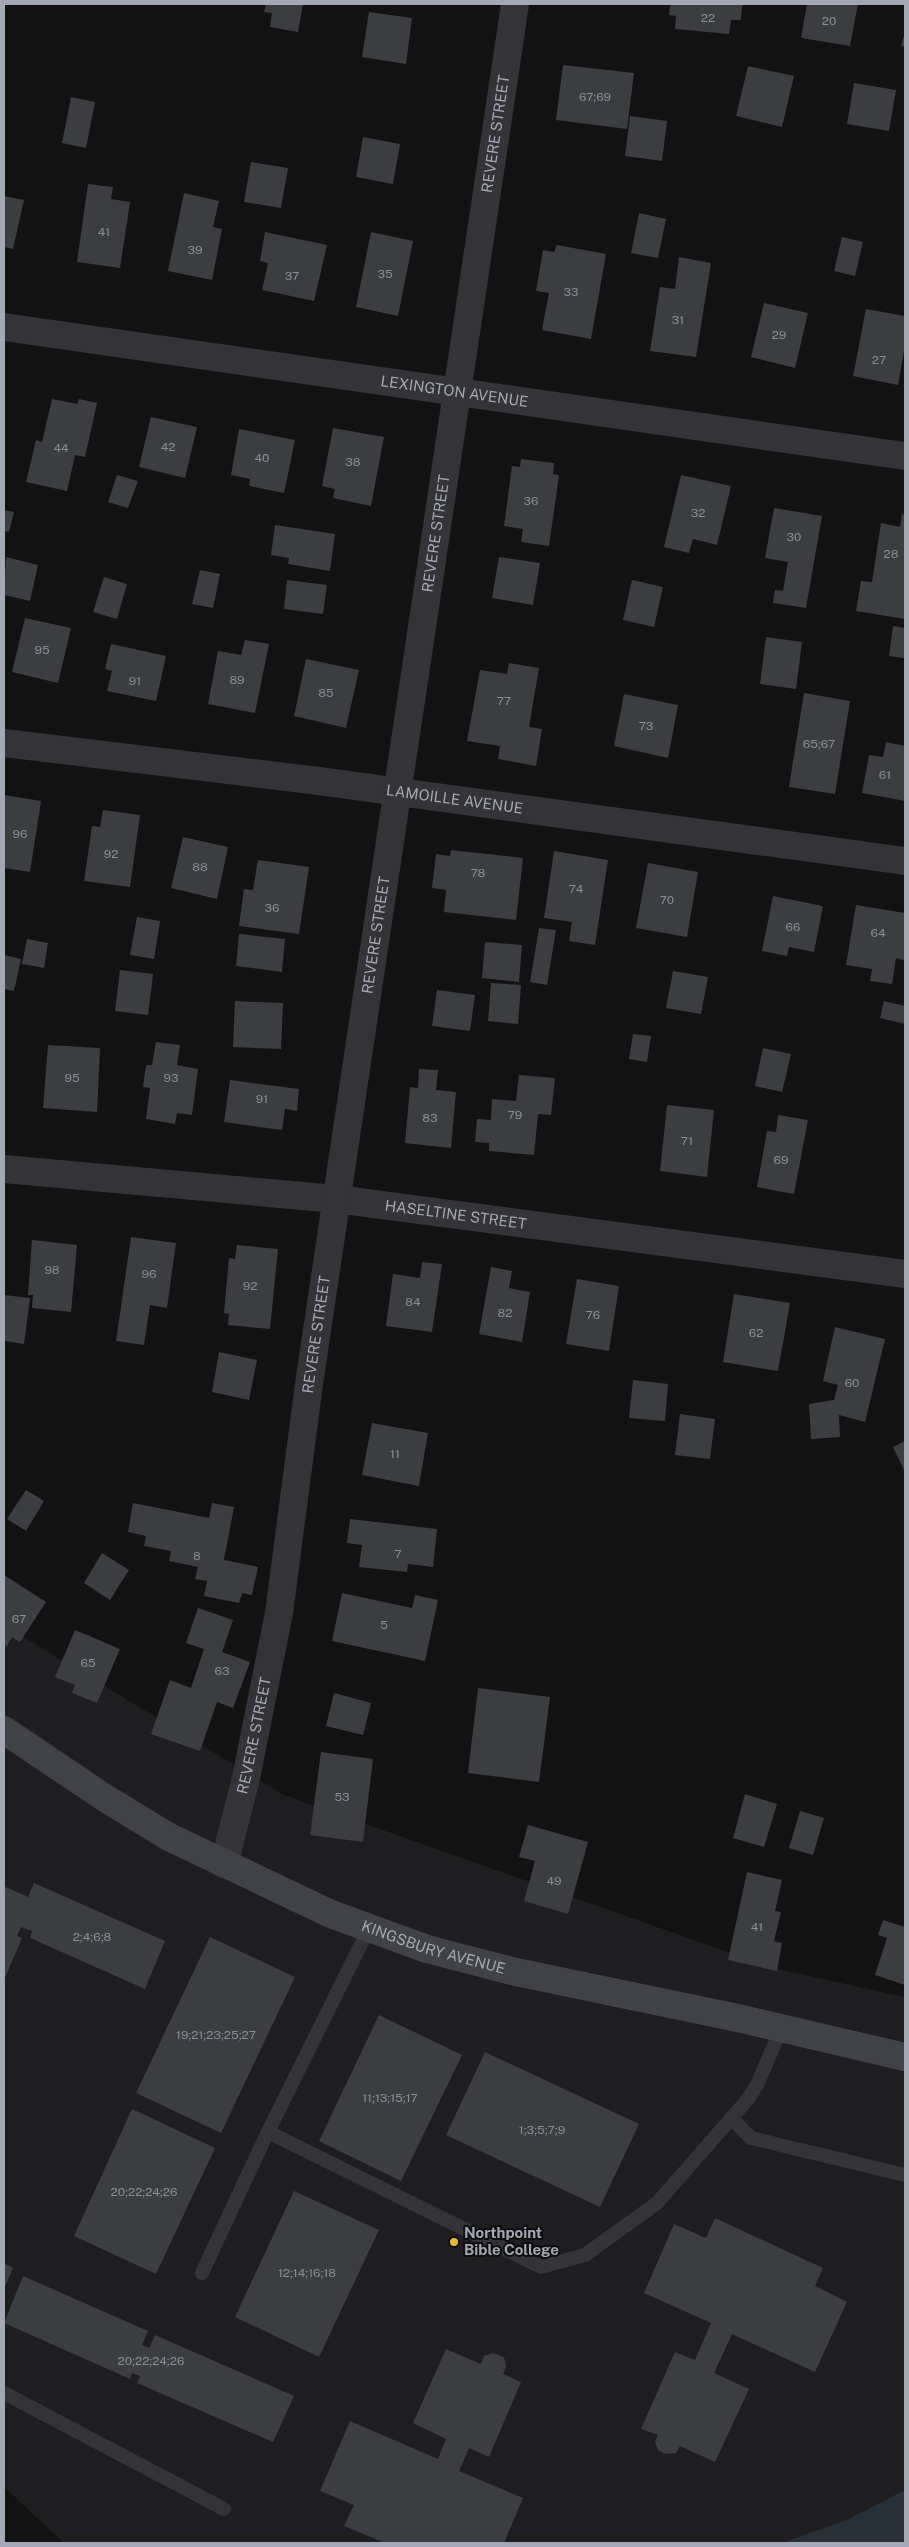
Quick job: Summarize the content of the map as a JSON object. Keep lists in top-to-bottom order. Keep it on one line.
{"streets":{"main road":["KINGSBURY AVENUE"],"street":["REVERE STREET","LEXINGTON AVENUE","LAMOILLE AVENUE","HASELTINE STREET"]},"crossings":[["REVERE STREET","LEXINGTON AVENUE"],["REVERE STREET","LAMOILLE AVENUE"],["REVERE STREET","HASELTINE STREET"],["REVERE STREET","KINGSBURY AVENUE"]],"places":["Northpoint Bible College"],"house_numbers":["22","20","67;69","41","39","35","37","33","31","29","27","42","44","40","38","36","32","30","28","95","89","91","85","77","73","65;67","61","96","92","88","78","74","70","36","66","64","95","93","91","79","83","71","69","98","96","92","84","82","76","62","60","11","7","8","67","5","65","63","53","49","41","2;4;6;8","19;21;23;25;27","11;13;15;17","1;3;5;7;9","20;22;24;26","12;14;16;18","20;22;24;26"]}
